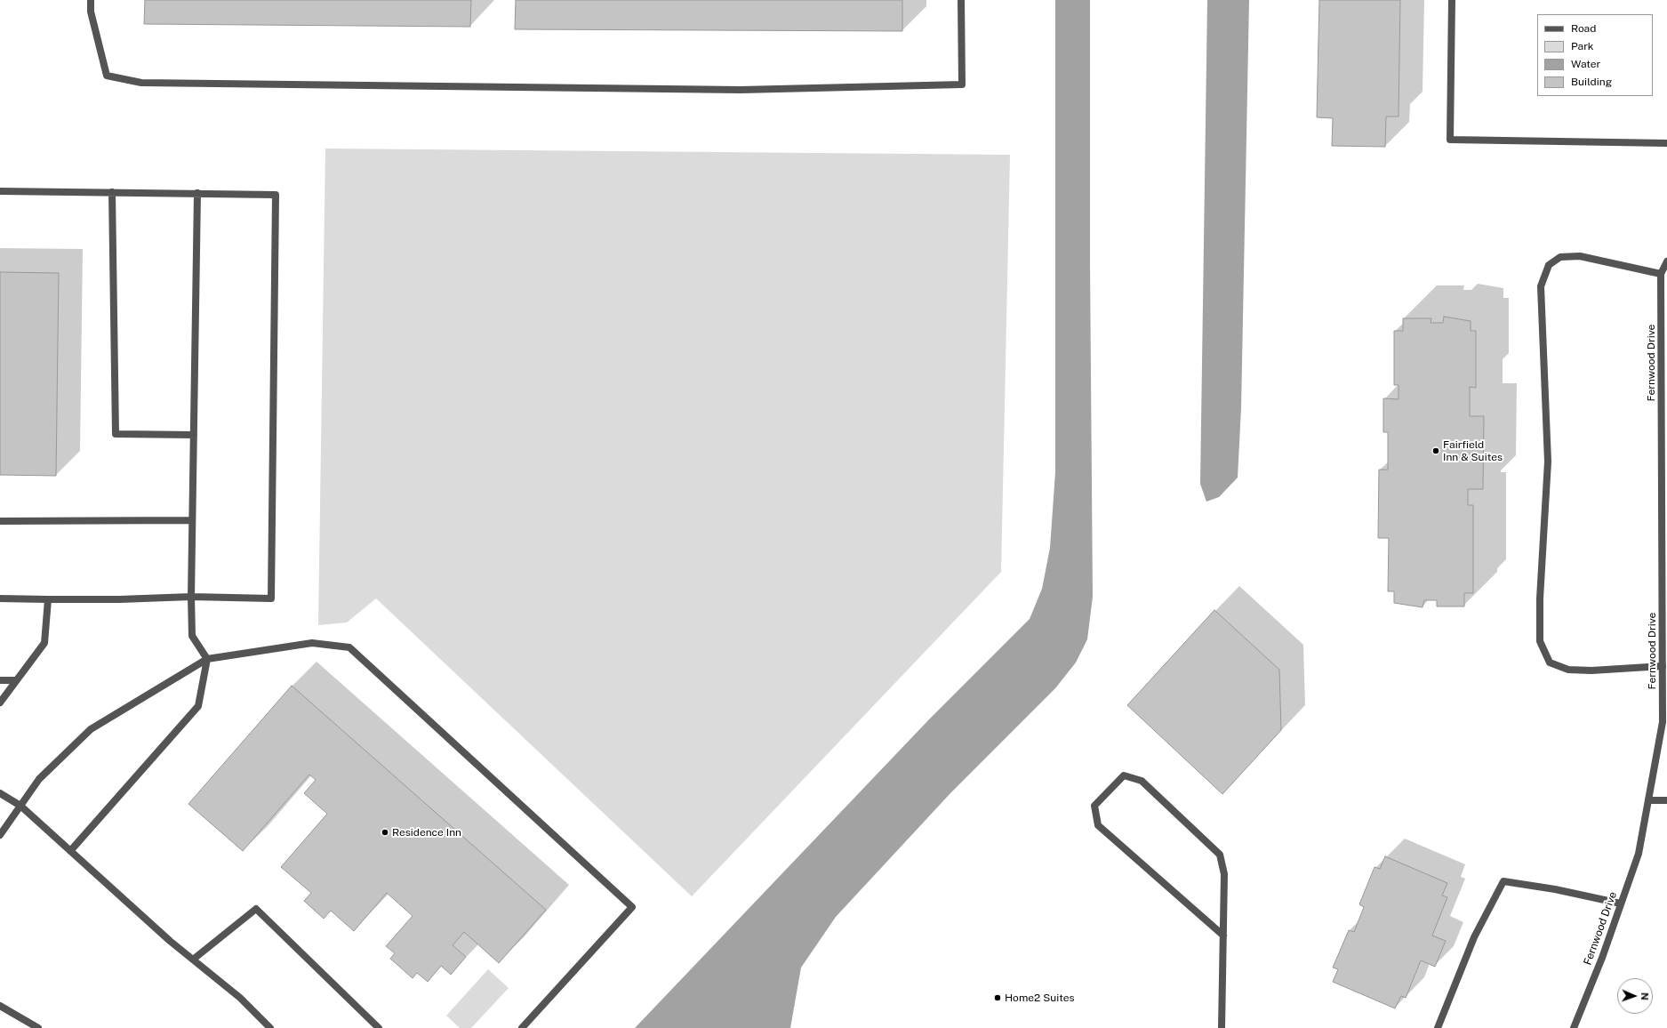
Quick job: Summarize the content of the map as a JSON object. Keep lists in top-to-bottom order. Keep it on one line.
{"streets":{"street":["Fernwood Drive"]},"places":["Fairfield Inn & Suites","Residence Inn","Home2 Suites"],"legend":["Road","Park","Water","Building"],"north":"right"}
